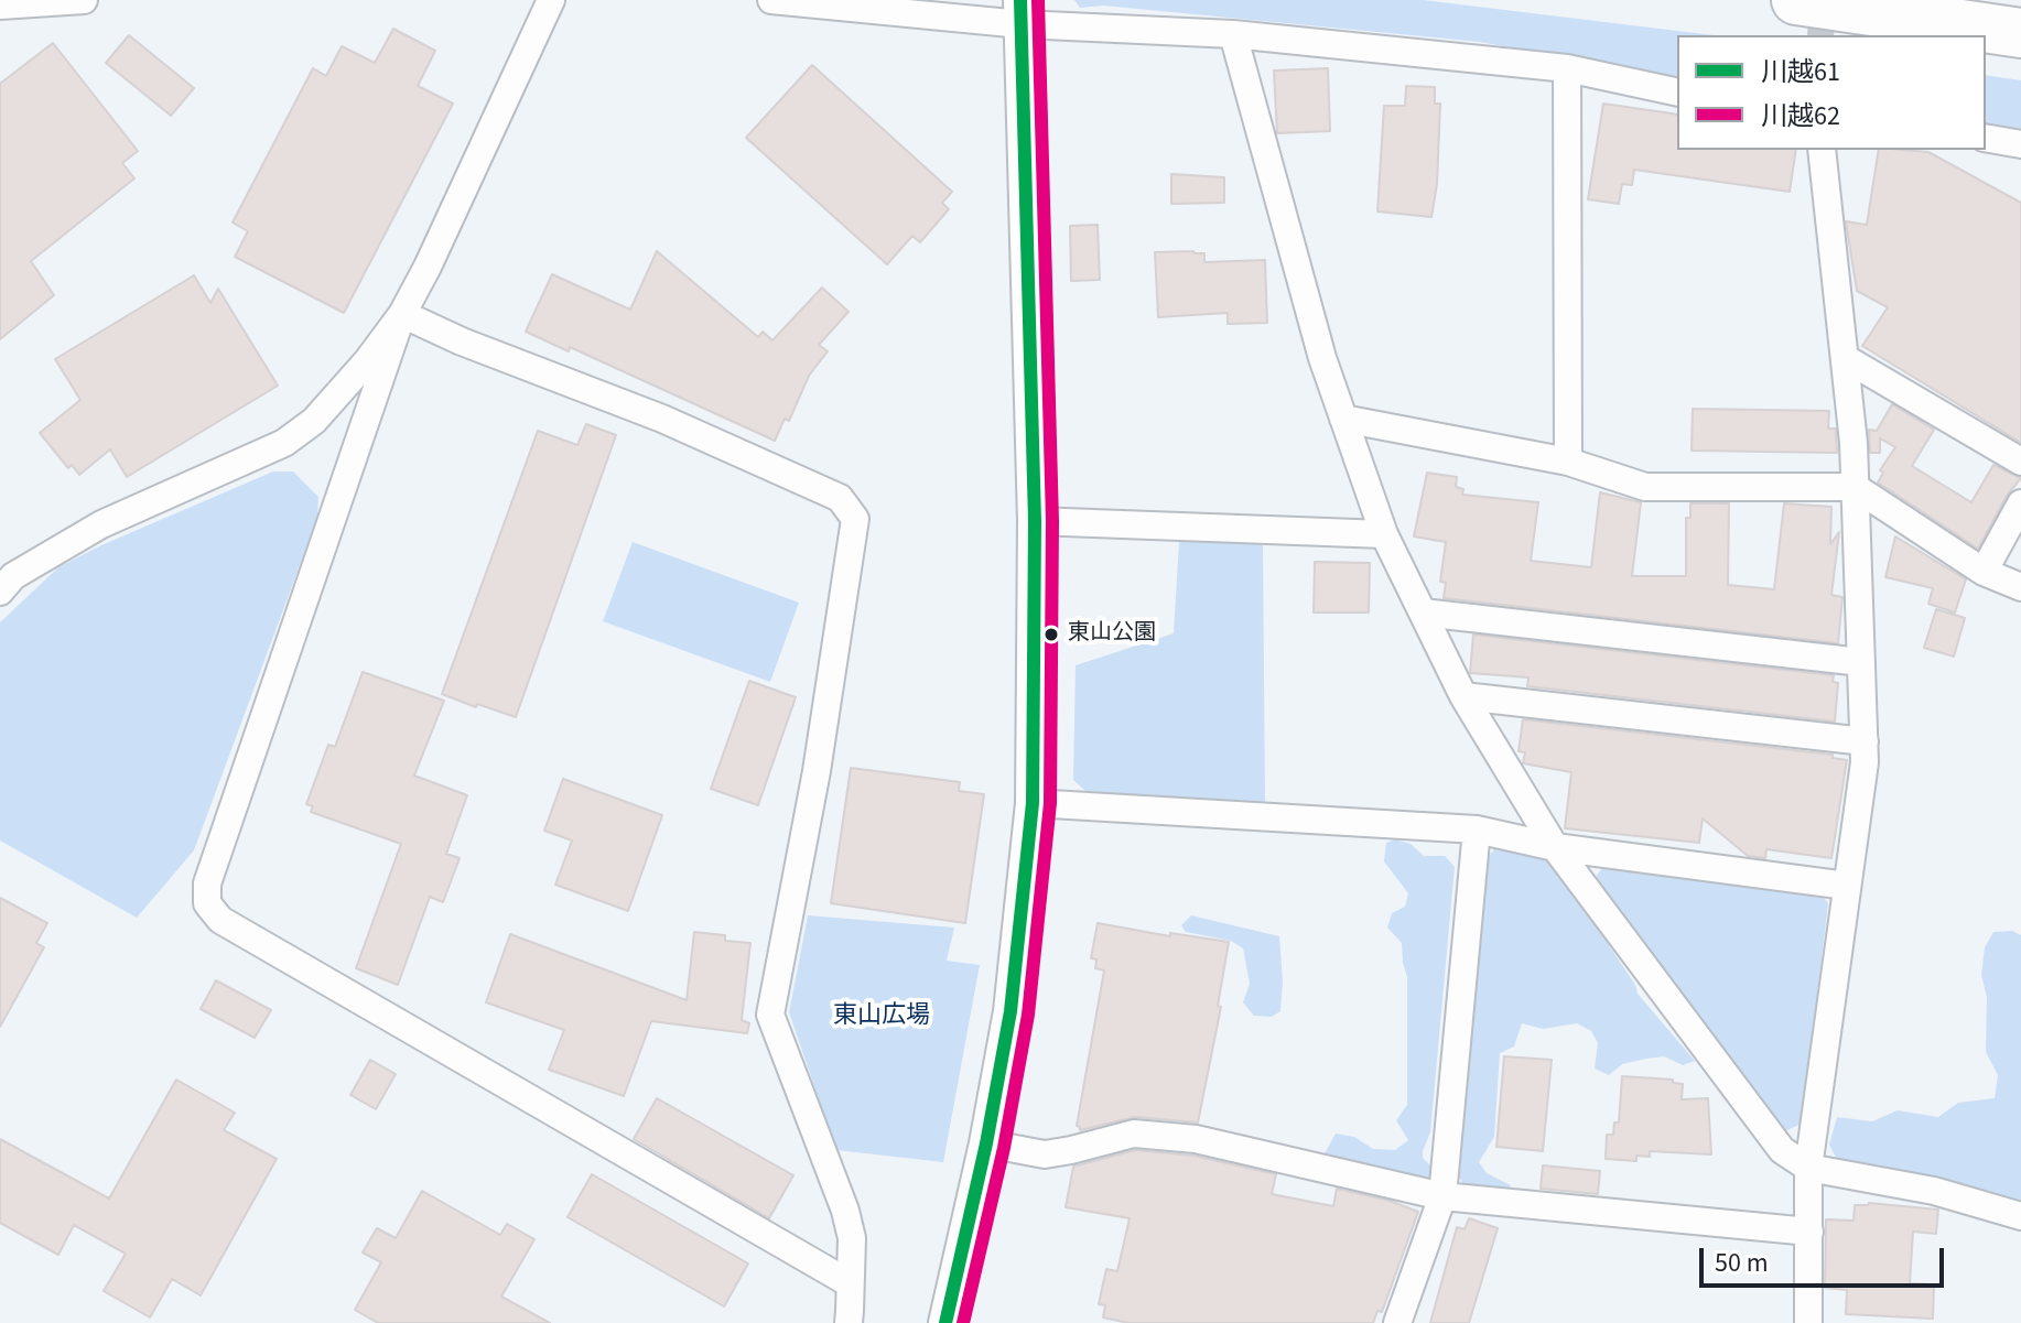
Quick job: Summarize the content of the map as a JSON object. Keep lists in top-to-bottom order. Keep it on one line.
{"parks":["東山広場"],"places":["東山公園"],"lines":["transit line 川越61","transit line 川越62"],"legend":["川越61","川越62"],"scale_bar":"50 m"}
